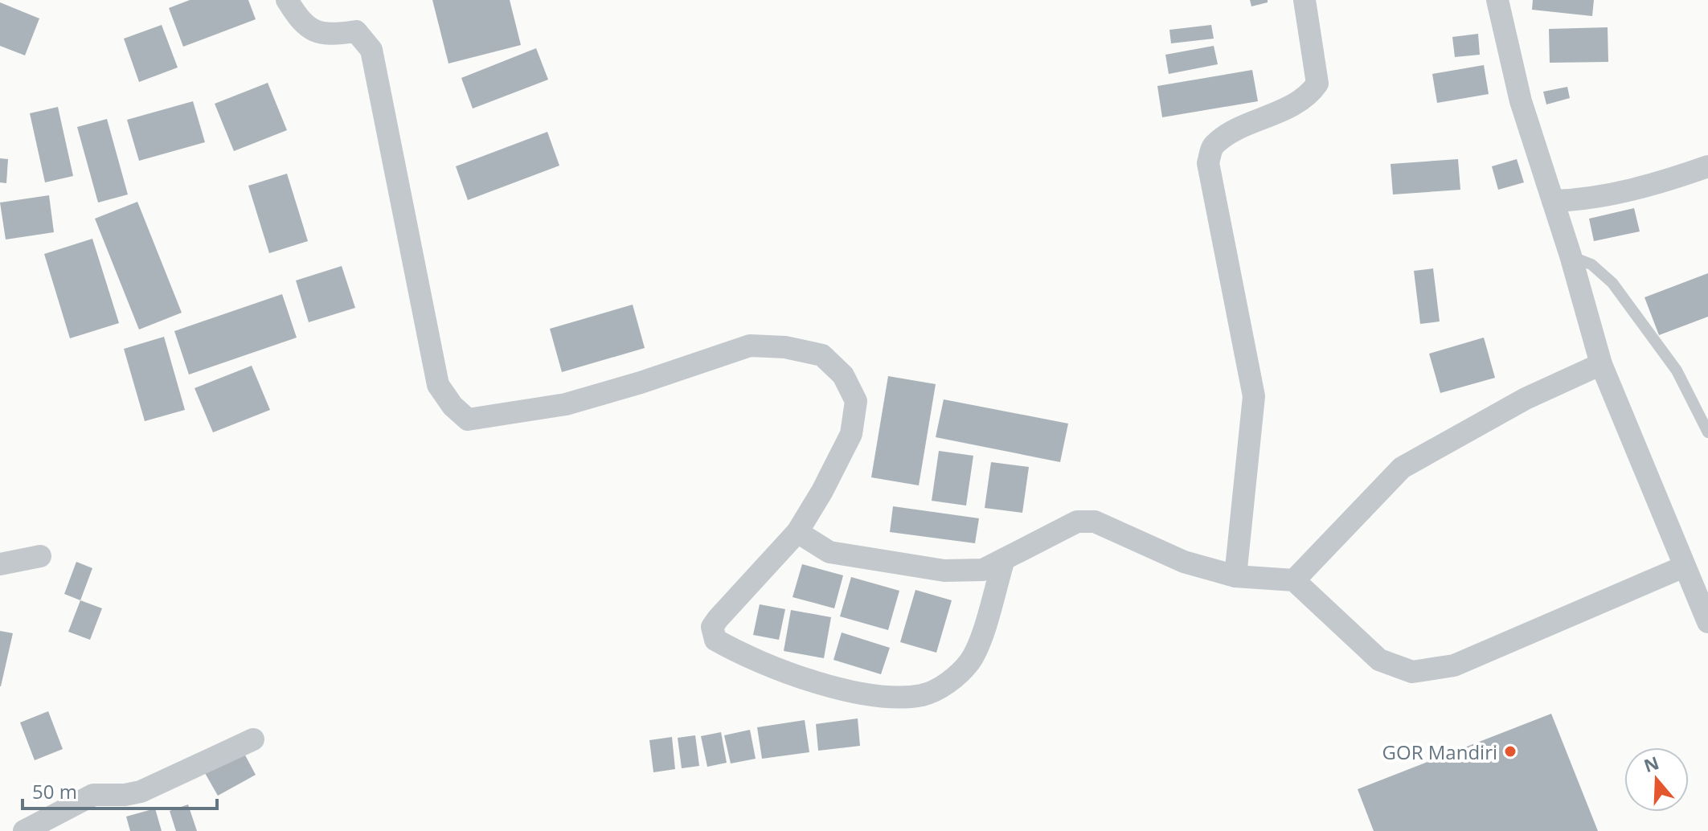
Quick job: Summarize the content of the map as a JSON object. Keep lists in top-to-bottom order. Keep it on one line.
{"places":["GOR Mandiri"],"scale_bar":"50 m","north":"top"}
